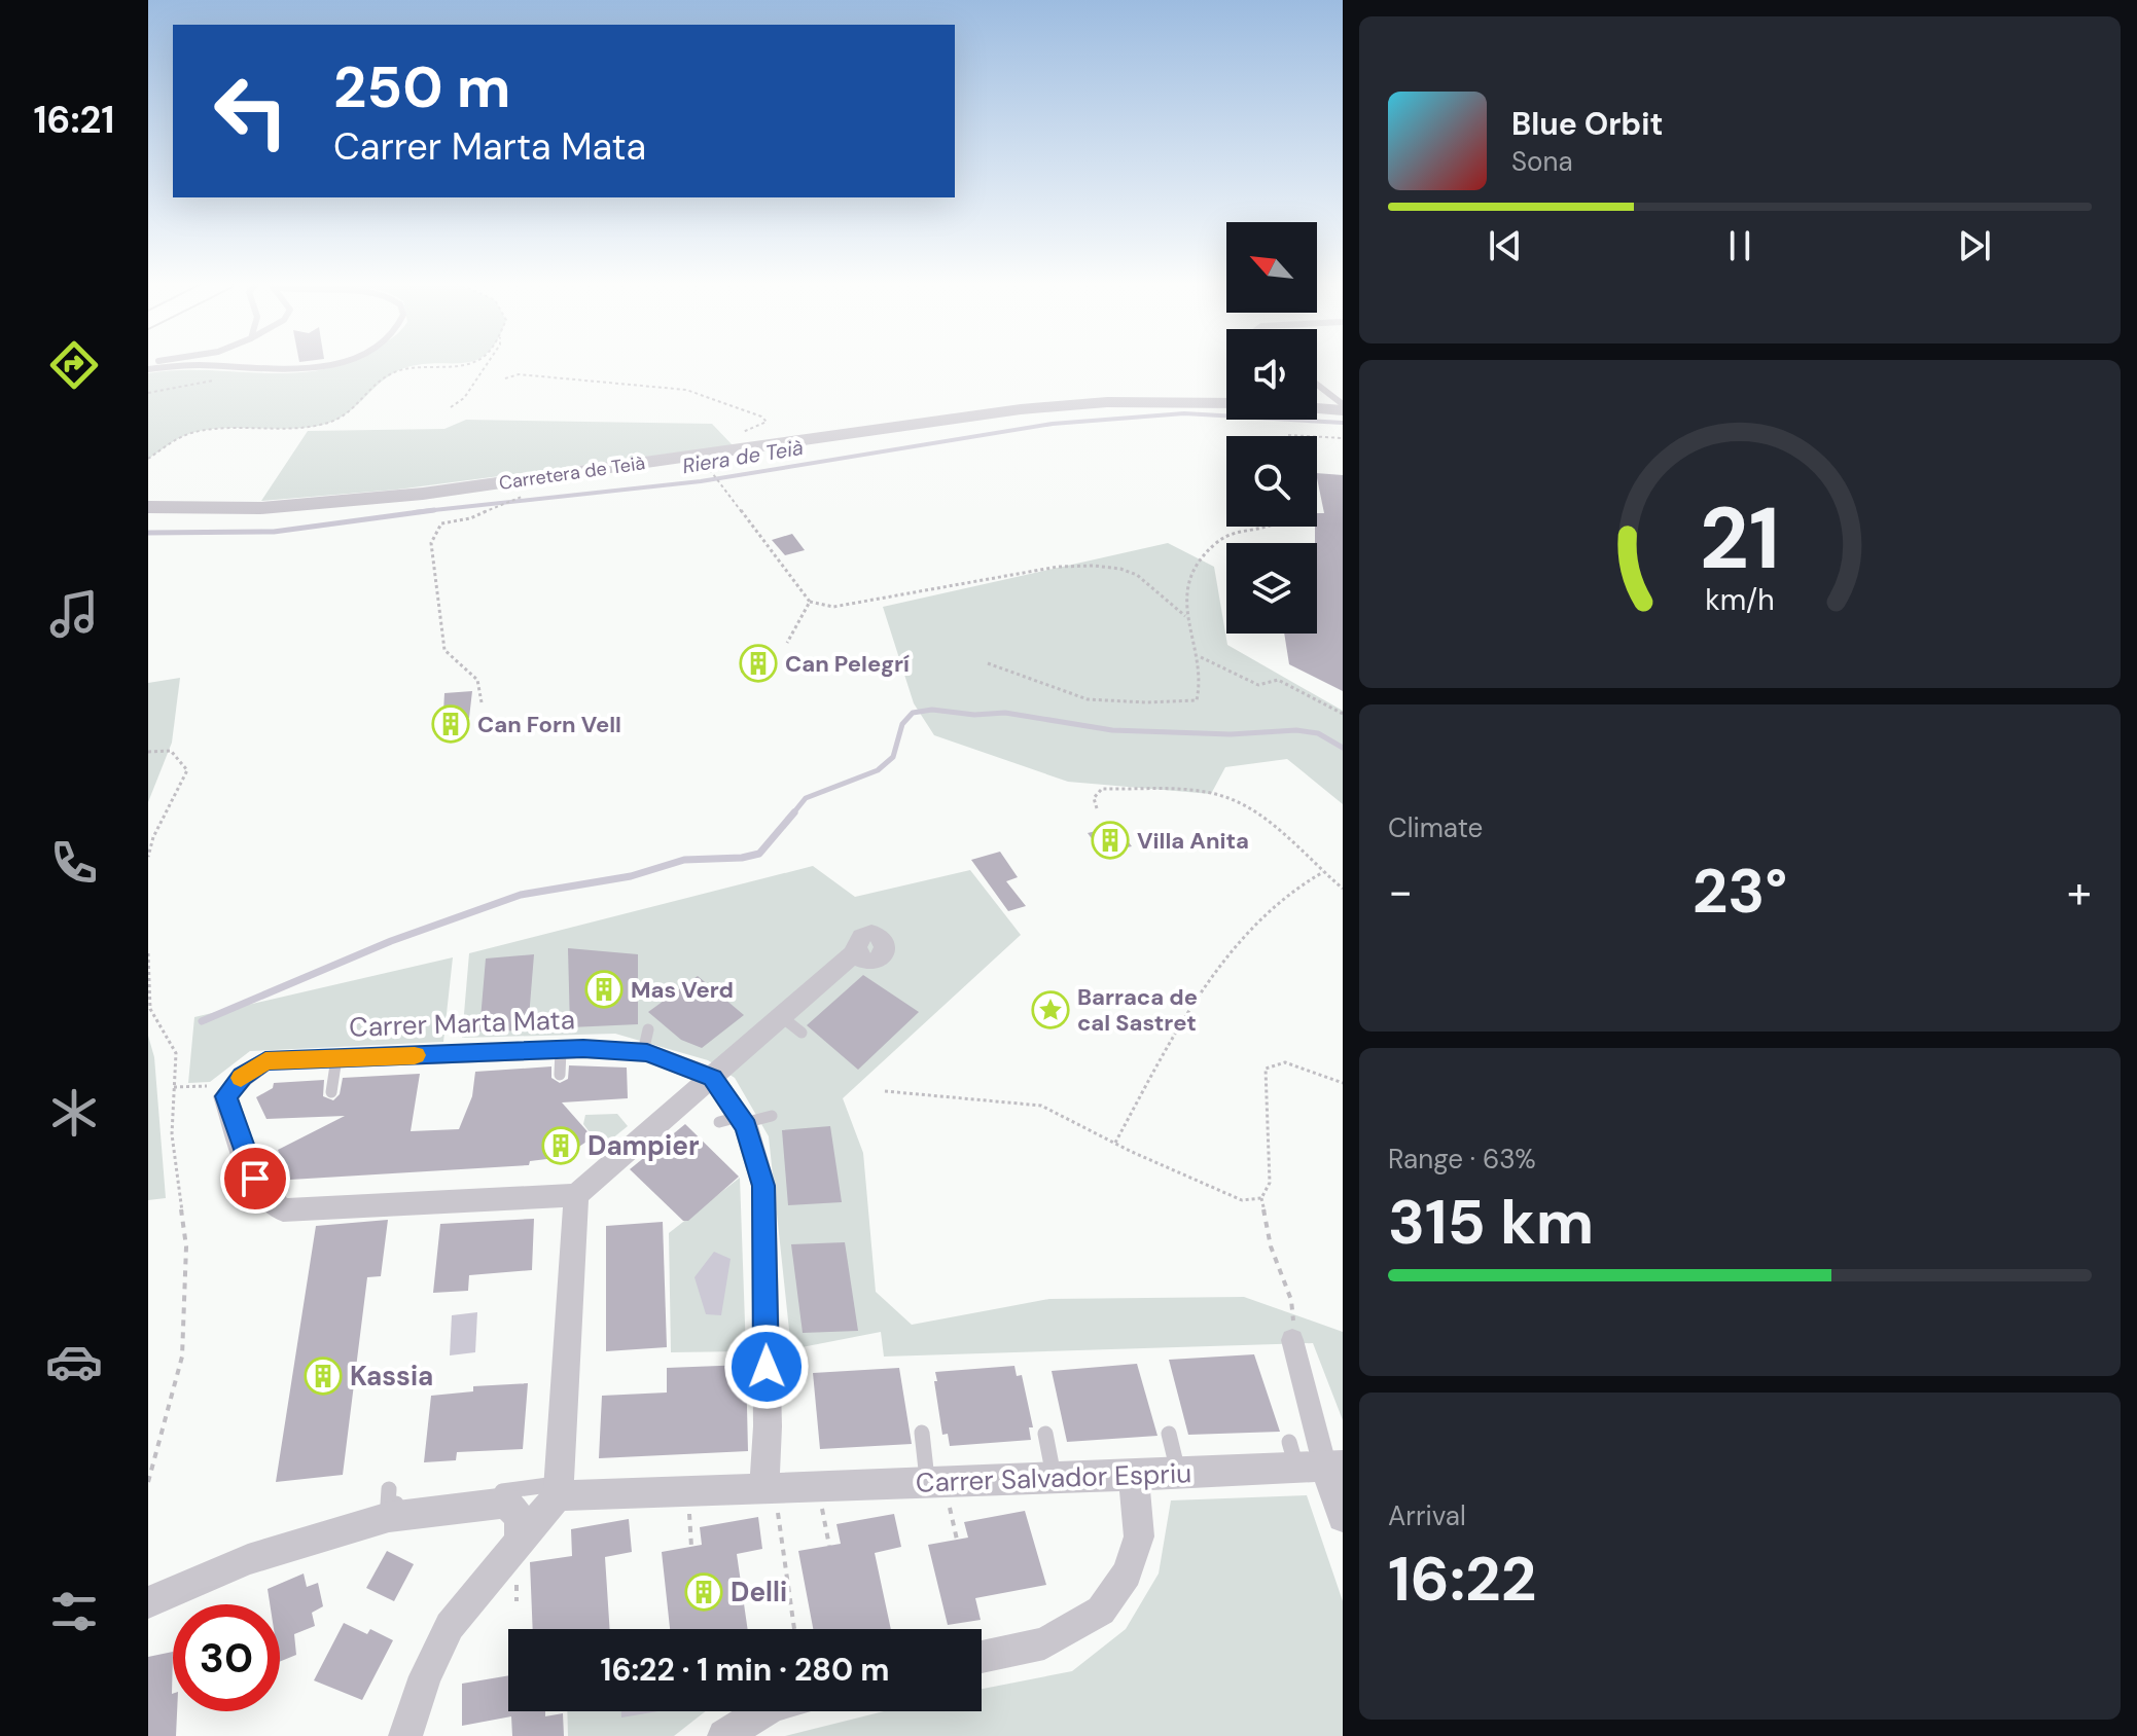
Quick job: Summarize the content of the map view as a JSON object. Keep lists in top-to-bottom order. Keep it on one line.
{"streets":{"street":["Carretera de Teià","Carrer Marta Mata","Carrer Salvador Espriu"]},"water":["Riera de Teià"],"places":{"building":["Can Pelegrí","Can Forn Vell","Villa Anita","Mas Verd","Dampier","Kassia","Delli"],"place":["Barraca de cal Sastret"]},"north":"top left","page":{"tabs":"16:21","turn":["250 m","Carrer Marta Mata"],"song":["Blue Orbit","Sona"],"tile":["Climate",["Range · 63%","315 km"],["Arrival","16:22"]],"heat":["−","23°","+"],"limit":"30","trip":"16:22 · 1 min · 280 m","gauge":["21","km/h"]}}
